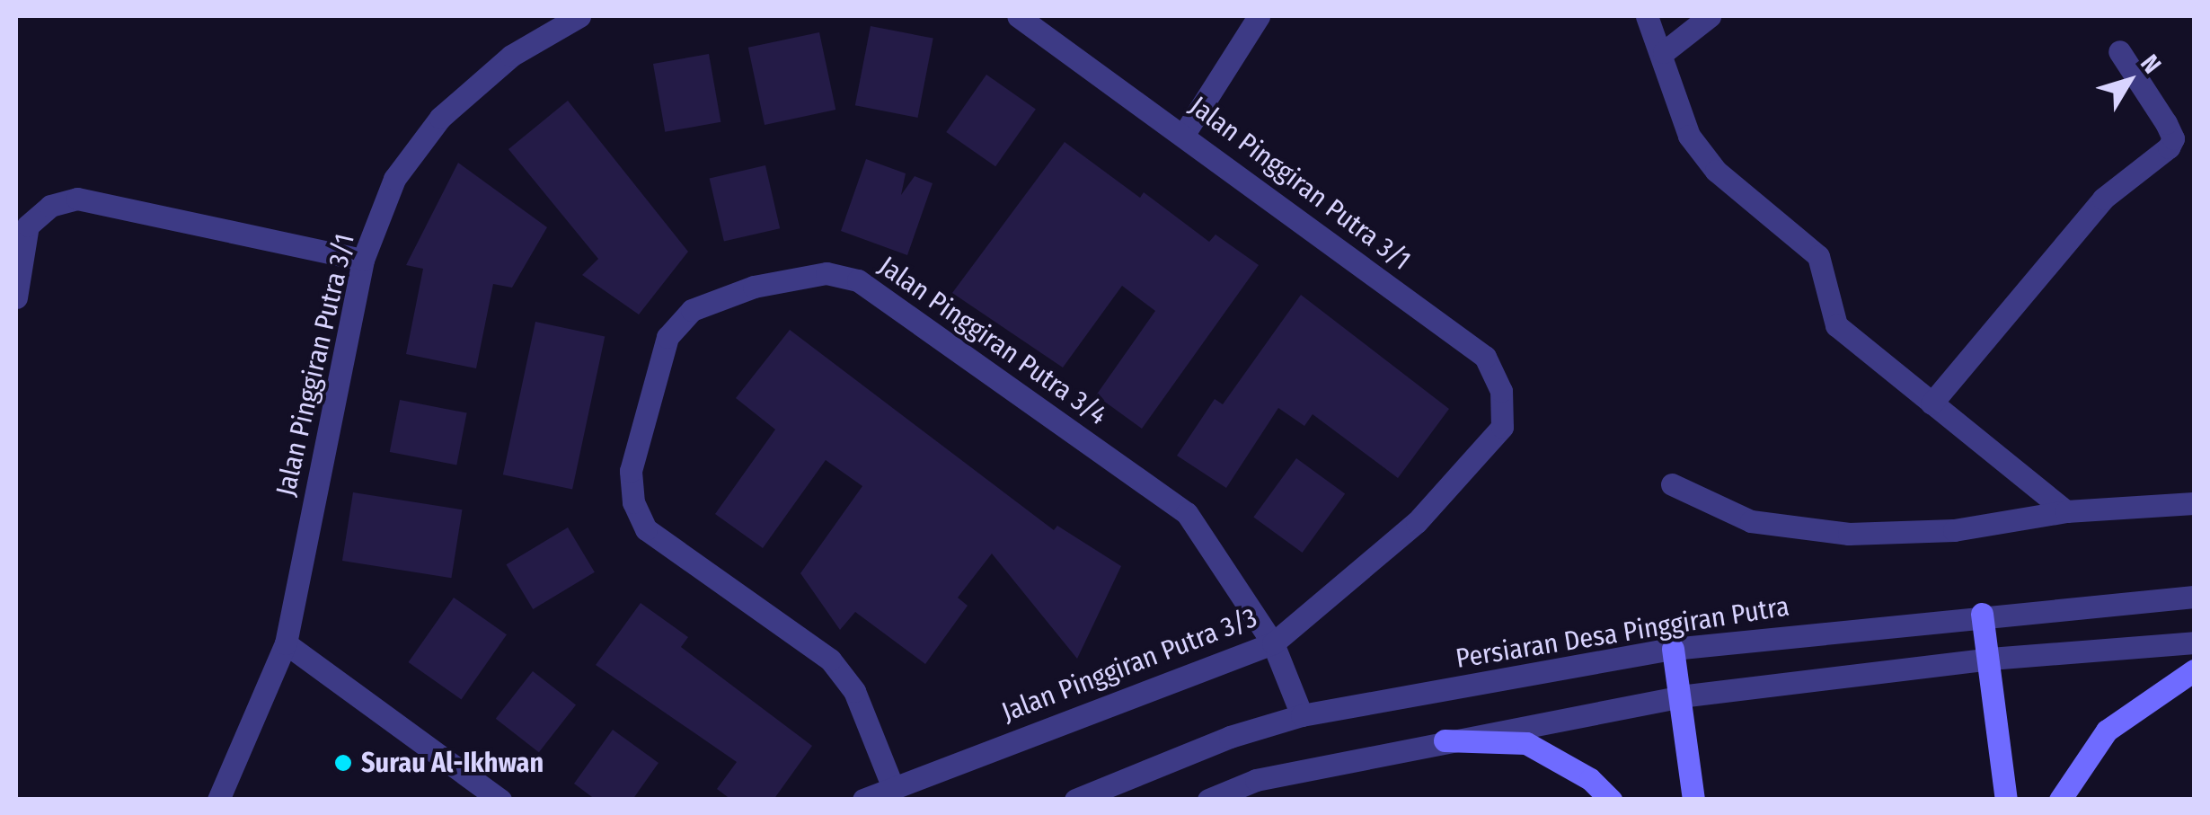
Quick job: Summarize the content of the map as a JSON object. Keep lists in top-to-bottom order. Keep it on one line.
{"streets":{"street":["Jalan Pinggiran Putra 3/1","Jalan Pinggiran Putra 3/4","Persiaran Desa Pinggiran Putra","Jalan Pinggiran Putra 3/3"]},"crossings":[["Jalan Pinggiran Putra 3/1","Jalan Pinggiran Putra 3/3"],["Jalan Pinggiran Putra 3/4","Persiaran Desa Pinggiran Putra"],["Jalan Pinggiran Putra 3/4","Jalan Pinggiran Putra 3/3"]],"places":["Surau Al-Ikhwan"],"north":"top right"}
